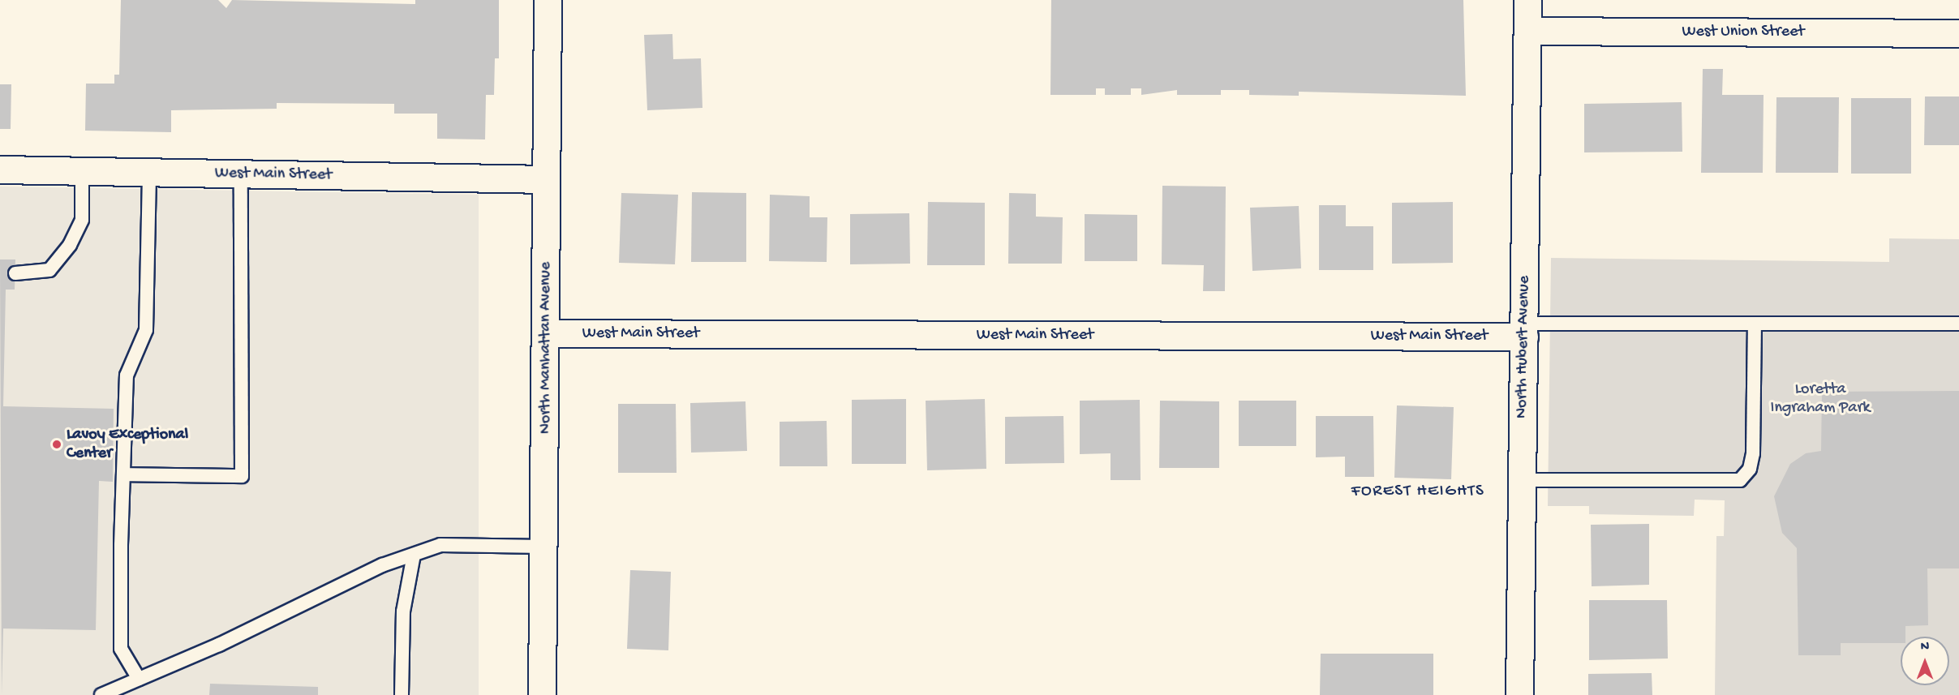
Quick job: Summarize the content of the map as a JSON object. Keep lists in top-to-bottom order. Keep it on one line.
{"streets":{"street":["West Union Street","West Main Street","North Hubert Avenue","North Manhattan Avenue"]},"crossings":[["West Union Street","North Hubert Avenue"],["West Main Street","North Hubert Avenue"],["West Main Street","North Manhattan Avenue"]],"districts":["FOREST HEIGHTS"],"parks":["Loretta Ingraham Park"],"places":["Lavoy Exceptional Center"],"north":"top"}
